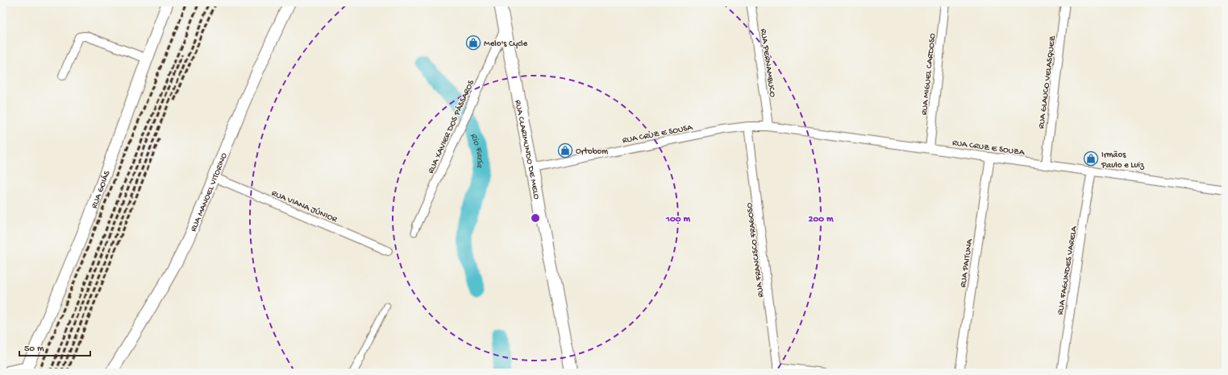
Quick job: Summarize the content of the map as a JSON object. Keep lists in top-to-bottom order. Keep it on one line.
{"streets":{"main road":["RUA CLARIMUNDO DE MELO","RUA GOIÁS","RUA MANOEL VITORINO"],"street":["RUA PERNAMBUCO","RUA MIGUEL CARDOSO","RUA GLAUCO VELASQUEZ","RUA XAVIER DOS PÁSSAROS","RUA CRUZ E SOUSA","RUA CRUZ E SOUZA","RUA VIANA JÚNIOR","RUA FRANCISCO FRAGOSO","RUA PAITUNA","RUA FAGUNDES VARELA"]},"crossings":[["RUA PERNAMBUCO","RUA CRUZ E SOUZA"],["RUA MIGUEL CARDOSO","RUA CRUZ E SOUZA"],["RUA GLAUCO VELASQUEZ","RUA CRUZ E SOUZA"],["RUA XAVIER DOS PÁSSAROS","RUA CLARIMUNDO DE MELO"],["RUA CRUZ E SOUSA","RUA CRUZ E SOUZA"],["RUA CRUZ E SOUSA","RUA CLARIMUNDO DE MELO"],["RUA CRUZ E SOUSA","RUA FRANCISCO FRAGOSO"],["RUA CRUZ E SOUZA","RUA FRANCISCO FRAGOSO"],["RUA CRUZ E SOUZA","RUA PAITUNA"],["RUA CRUZ E SOUZA","RUA FAGUNDES VARELA"],["RUA MANOEL VITORINO","RUA VIANA JÚNIOR"]],"water":["Rio Faria"],"places":{"shop":["Melo's Cycle","Ortobom","Irmãos Paulo e Luiz"]},"scale_bar":"50 m","rings":["100 m","200 m"]}
